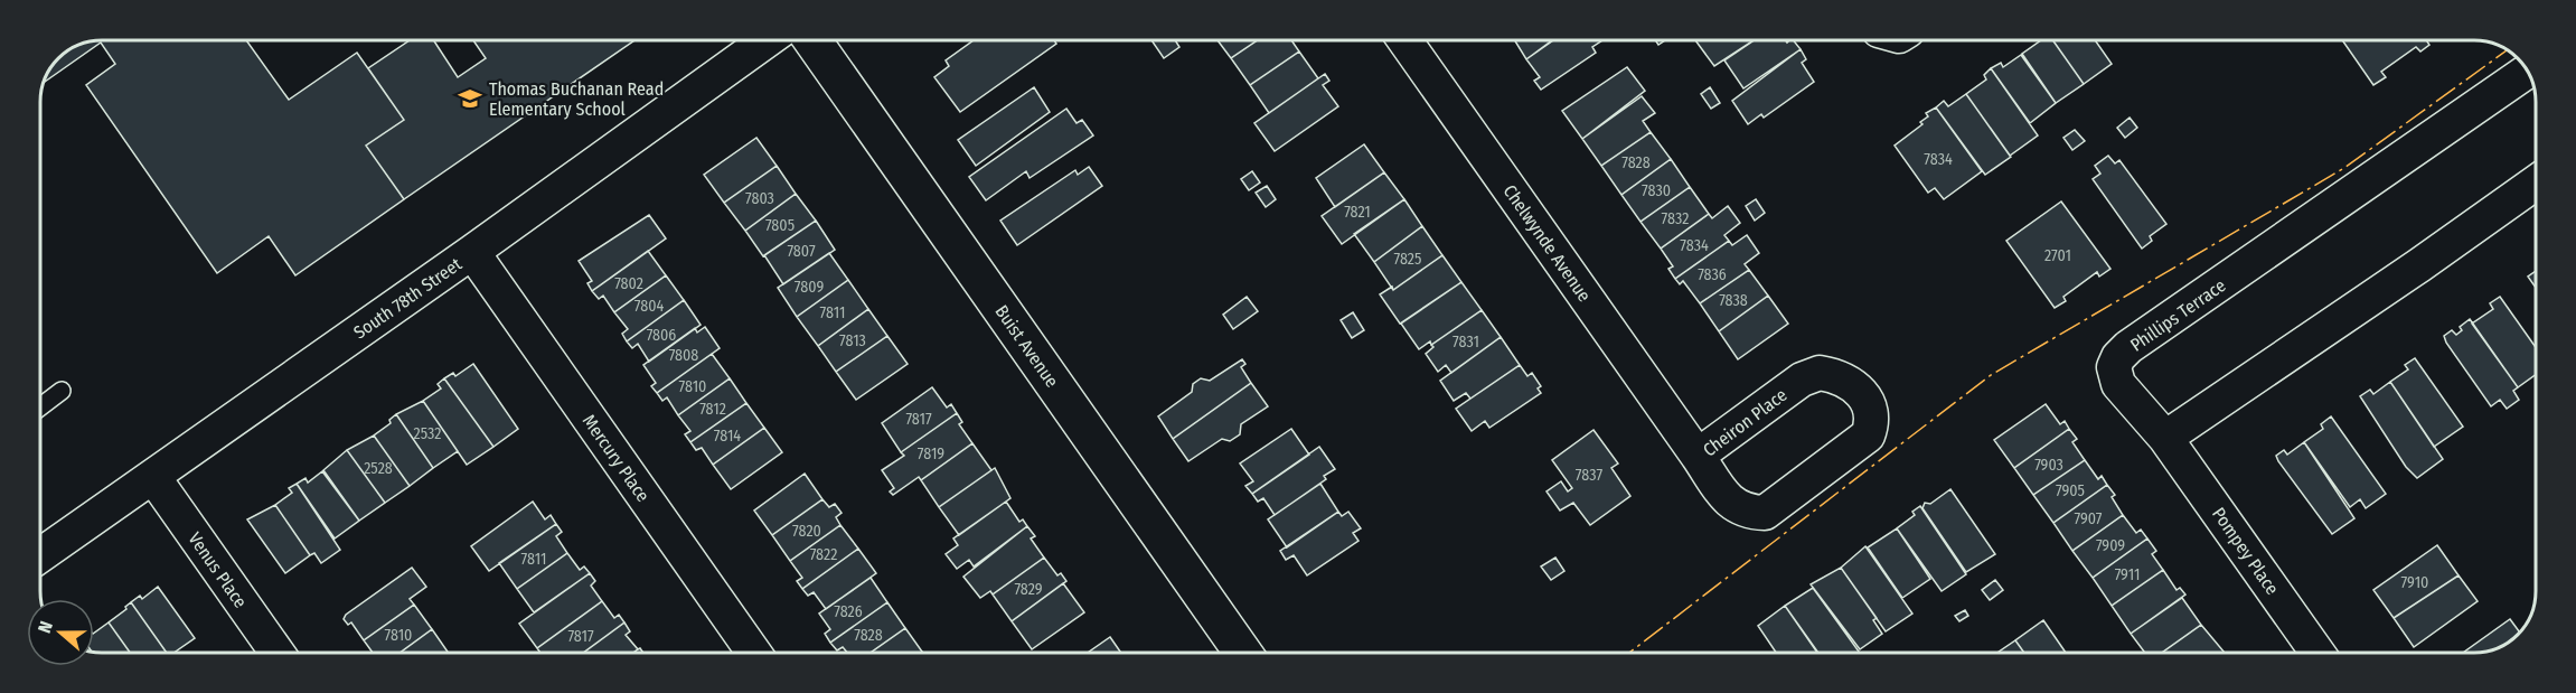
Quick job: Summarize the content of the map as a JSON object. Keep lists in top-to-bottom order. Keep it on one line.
{"streets":{"street":["Chelwynde Avenue","South 78th Street","Phillips Terrace","Buist Avenue","Cheiron Place","Mercury Place","Pompey Place","Venus Place"]},"crossings":[["Chelwynde Avenue","Cheiron Place"],["South 78th Street","Mercury Place"],["South 78th Street","Venus Place"],["Phillips Terrace","Pompey Place"]],"places":{"school or university":["Thomas Buchanan Read Elementary School"]},"house_numbers":["7834","7828","7830","7803","7821","7832","7805","7834","7807","2701","7825","7836","7802","7809","7838","7804","7811","7806","7813","7831","7808","7810","7812","7817","2532","7814","7819","7903","2528","7837","7905","7907","7820","7909","7822","7811","7911","7910","7829","7826","7810","7828","7817"],"north":"left"}
